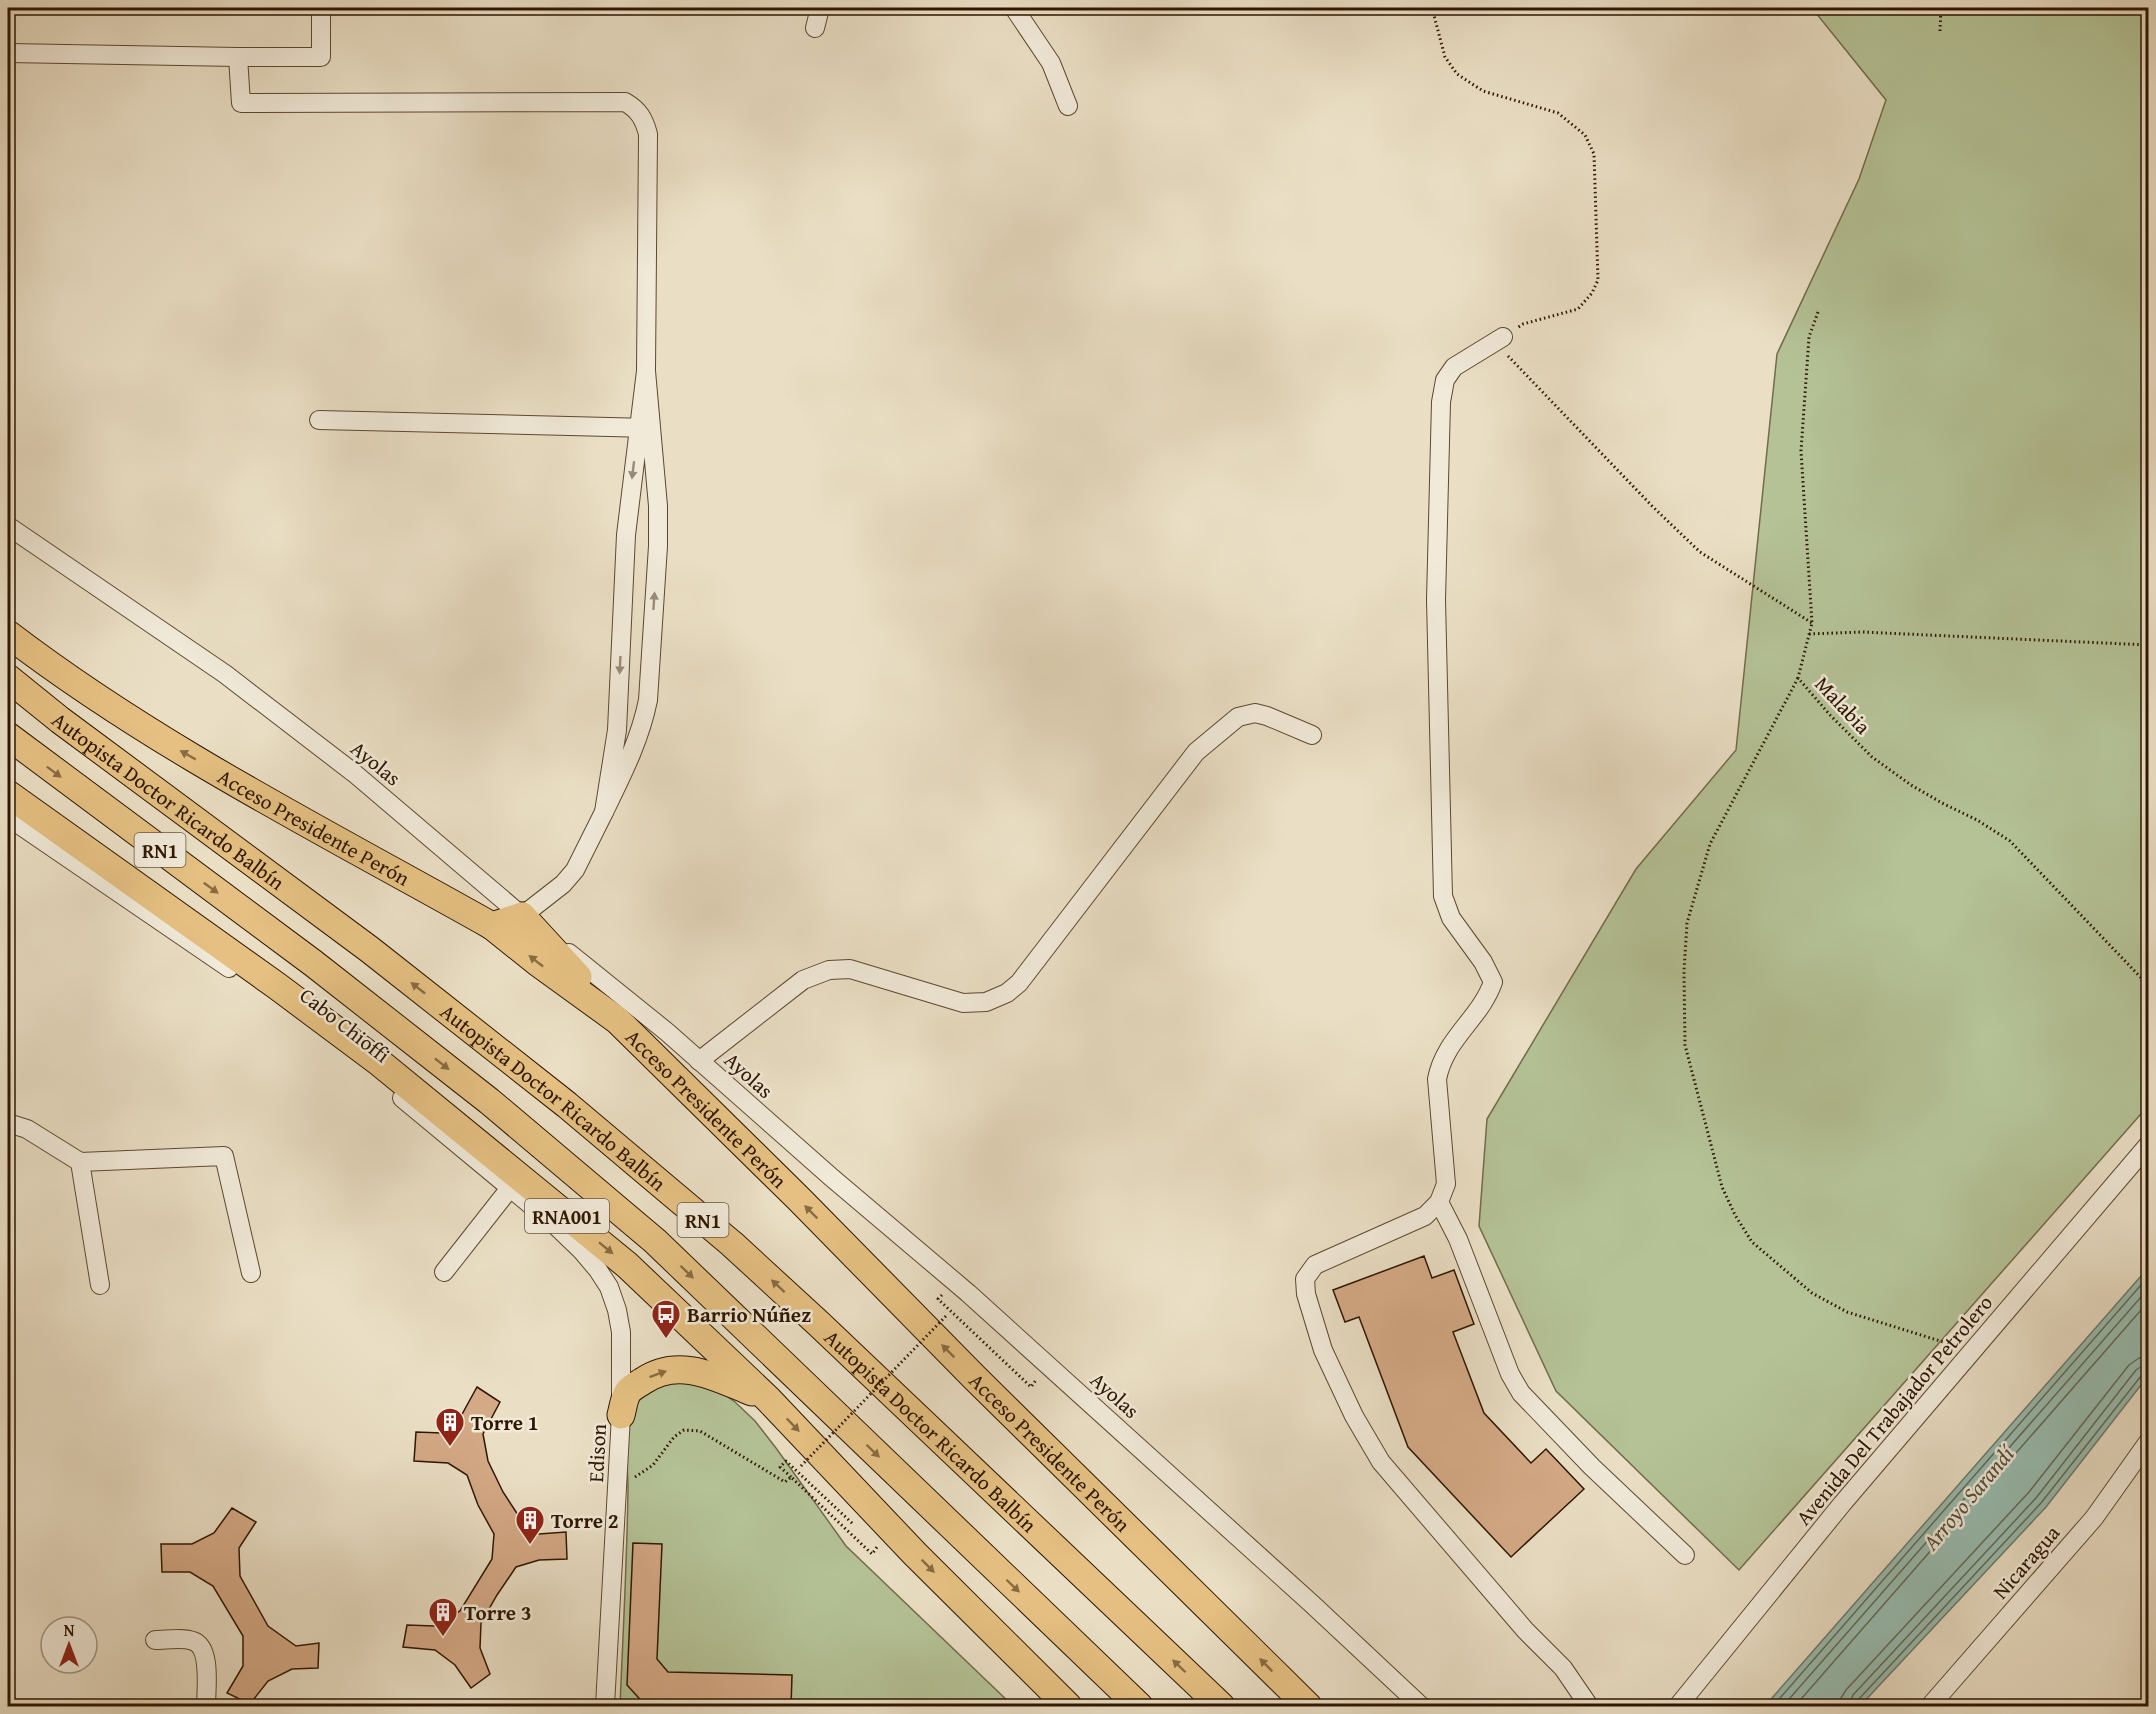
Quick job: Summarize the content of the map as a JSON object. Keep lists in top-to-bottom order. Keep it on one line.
{"streets":{"highway":["Autopista Doctor Ricardo Balbín","Acceso Presidente Perón","RN1","RNA001"],"street":["Ayolas","Cabo Chioffi","Avenida Del Trabajador Petrolero","Edison","Nicaragua"],"path":["Malabia"]},"crossings":[["Cabo Chioffi","Edison"]],"water":["Arroyo Sarandí"],"places":{"bus stop":["Barrio Núñez"],"building":["Torre 1","Torre 2","Torre 3"]},"north":"top"}
